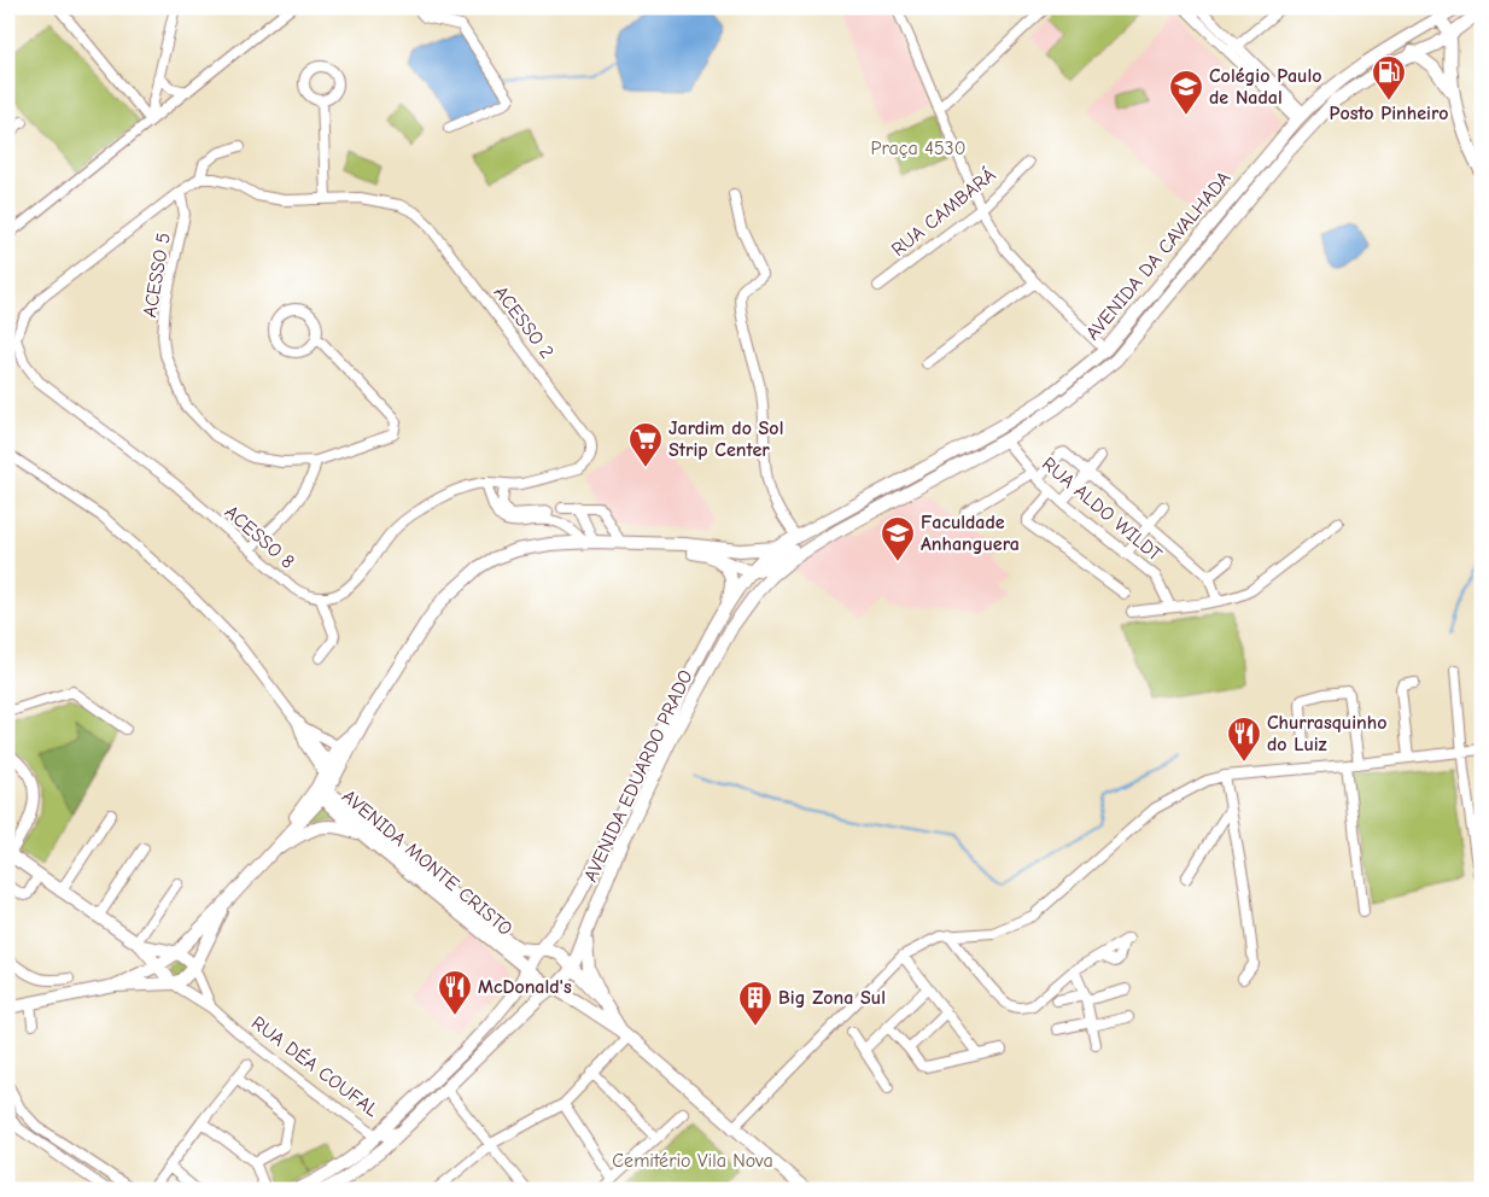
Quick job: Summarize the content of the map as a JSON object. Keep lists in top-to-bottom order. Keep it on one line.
{"streets":{"main road":["AVENIDA DA CAVALHADA","AVENIDA EDUARDO PRADO","AVENIDA MONTE CRISTO","RUA DÉA COUFAL"],"street":["RUA CAMBARÁ","ACESSO 5","ACESSO 2","RUA ALDO WILDT","ACESSO 8"]},"crossings":[["AVENIDA DA CAVALHADA","RUA ALDO WILDT"],["AVENIDA DA CAVALHADA","AVENIDA EDUARDO PRADO"],["AVENIDA DA CAVALHADA","AVENIDA MONTE CRISTO"],["AVENIDA DA CAVALHADA","RUA DÉA COUFAL"],["ACESSO 5","ACESSO 8"],["AVENIDA EDUARDO PRADO","AVENIDA MONTE CRISTO"],["AVENIDA EDUARDO PRADO","RUA DÉA COUFAL"]],"parks":["Praça 4530","Cemitério Vila Nova"],"places":{"fuel station":["Posto Pinheiro"],"school or university":["Colégio Paulo de Nadal","Faculdade Anhanguera"],"supermarket":["Jardim do Sol Strip Center"],"restaurant":["Churrasquinho do Luiz","McDonald's"],"building":["Big Zona Sul"]}}
